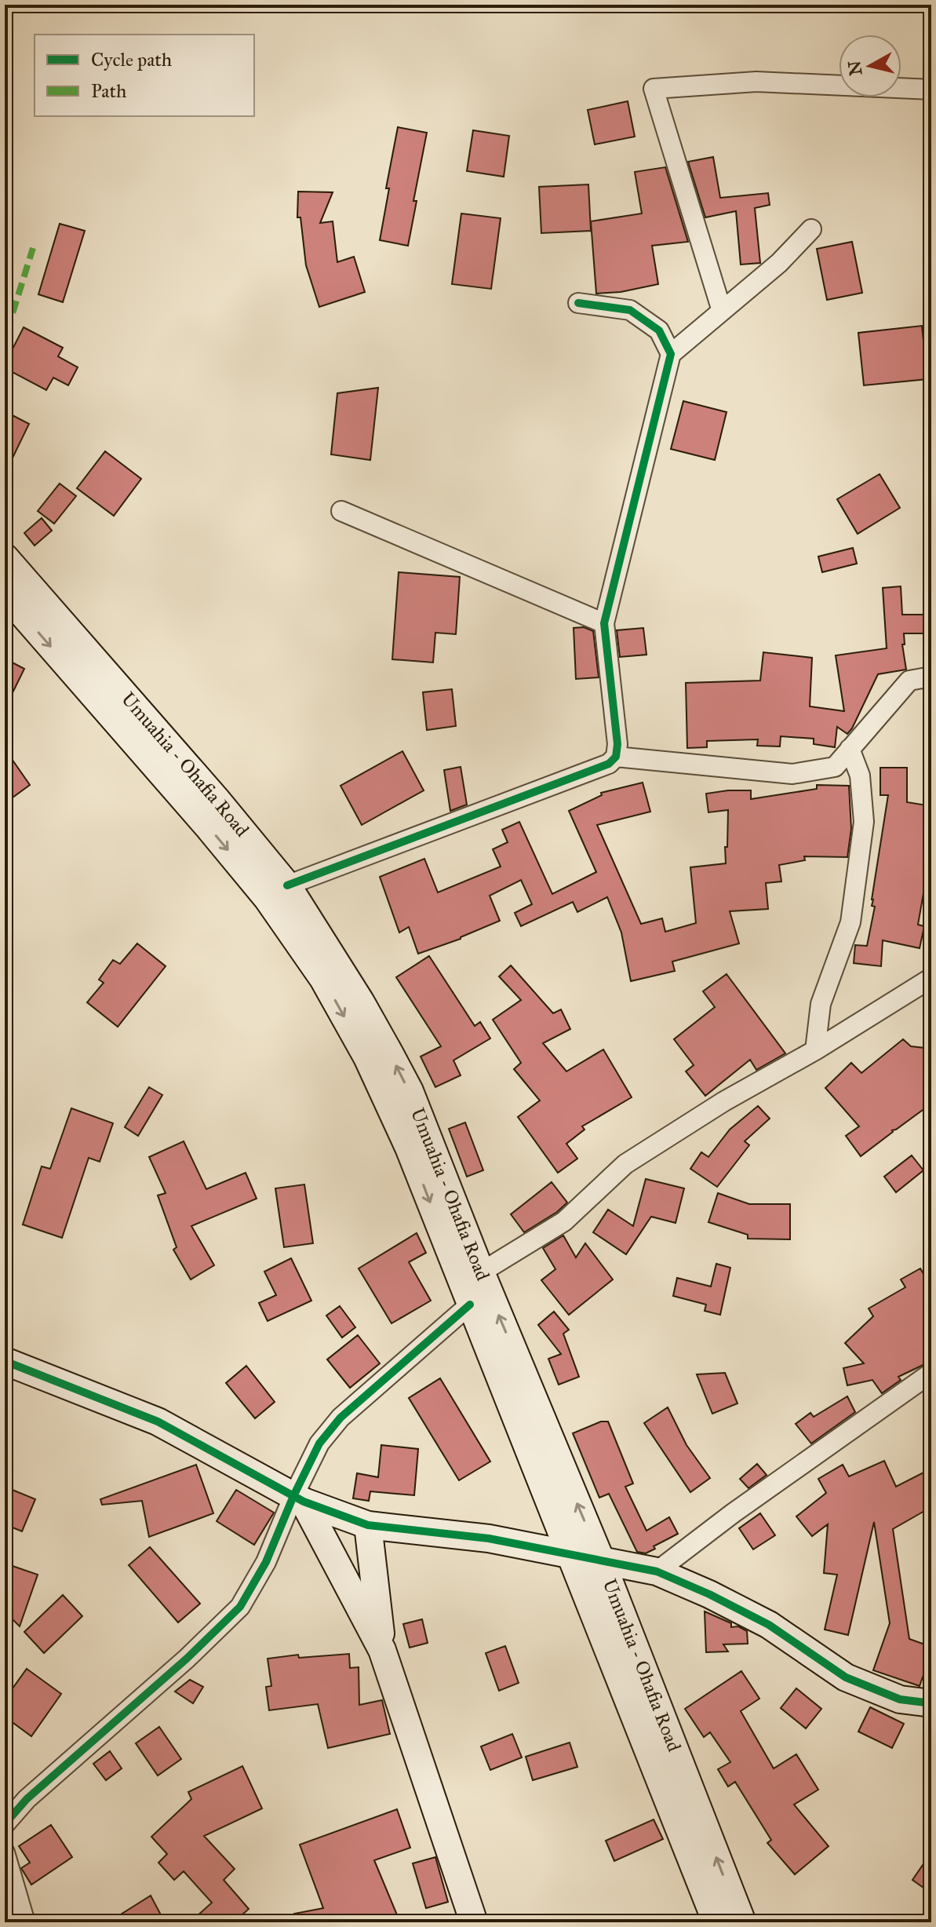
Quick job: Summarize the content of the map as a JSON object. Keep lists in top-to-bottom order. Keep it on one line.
{"streets":{"main road":["Umuahia - Ohafia Road"]},"legend":["Cycle path","Path"],"north":"left"}
